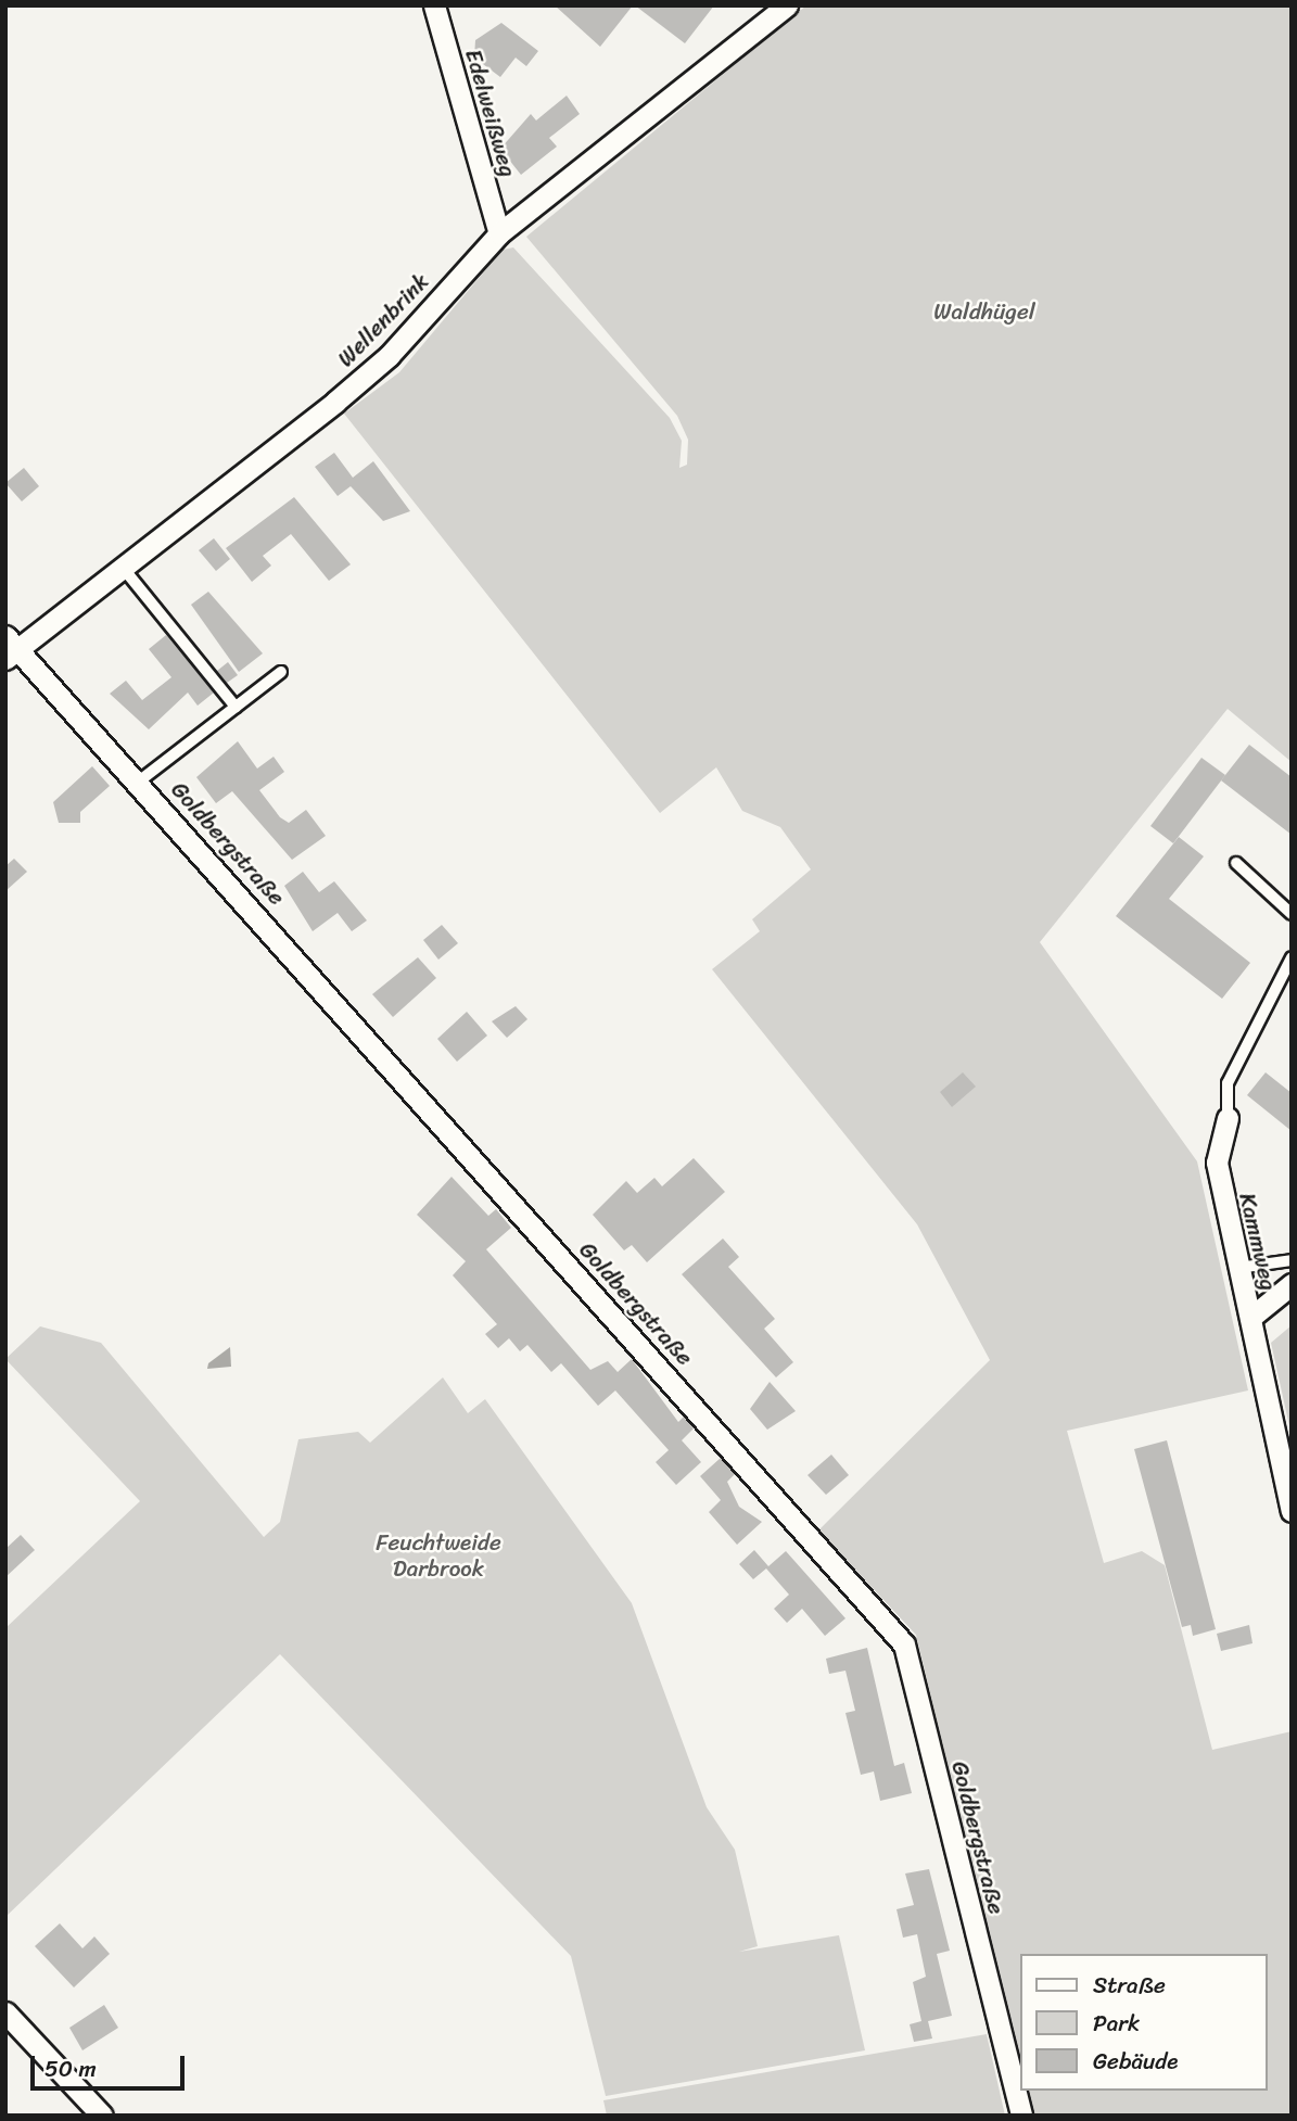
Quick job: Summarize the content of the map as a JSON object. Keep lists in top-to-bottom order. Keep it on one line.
{"streets":{"street":["Edelweißweg","Wellenbrink","Goldbergstraße","Kammweg"]},"crossings":[["Edelweißweg","Wellenbrink"],["Wellenbrink","Goldbergstraße"]],"parks":["Waldhügel","Feuchtweide Darbrook"],"legend":["Straße","Park","Gebäude"],"scale_bar":"50 m"}
